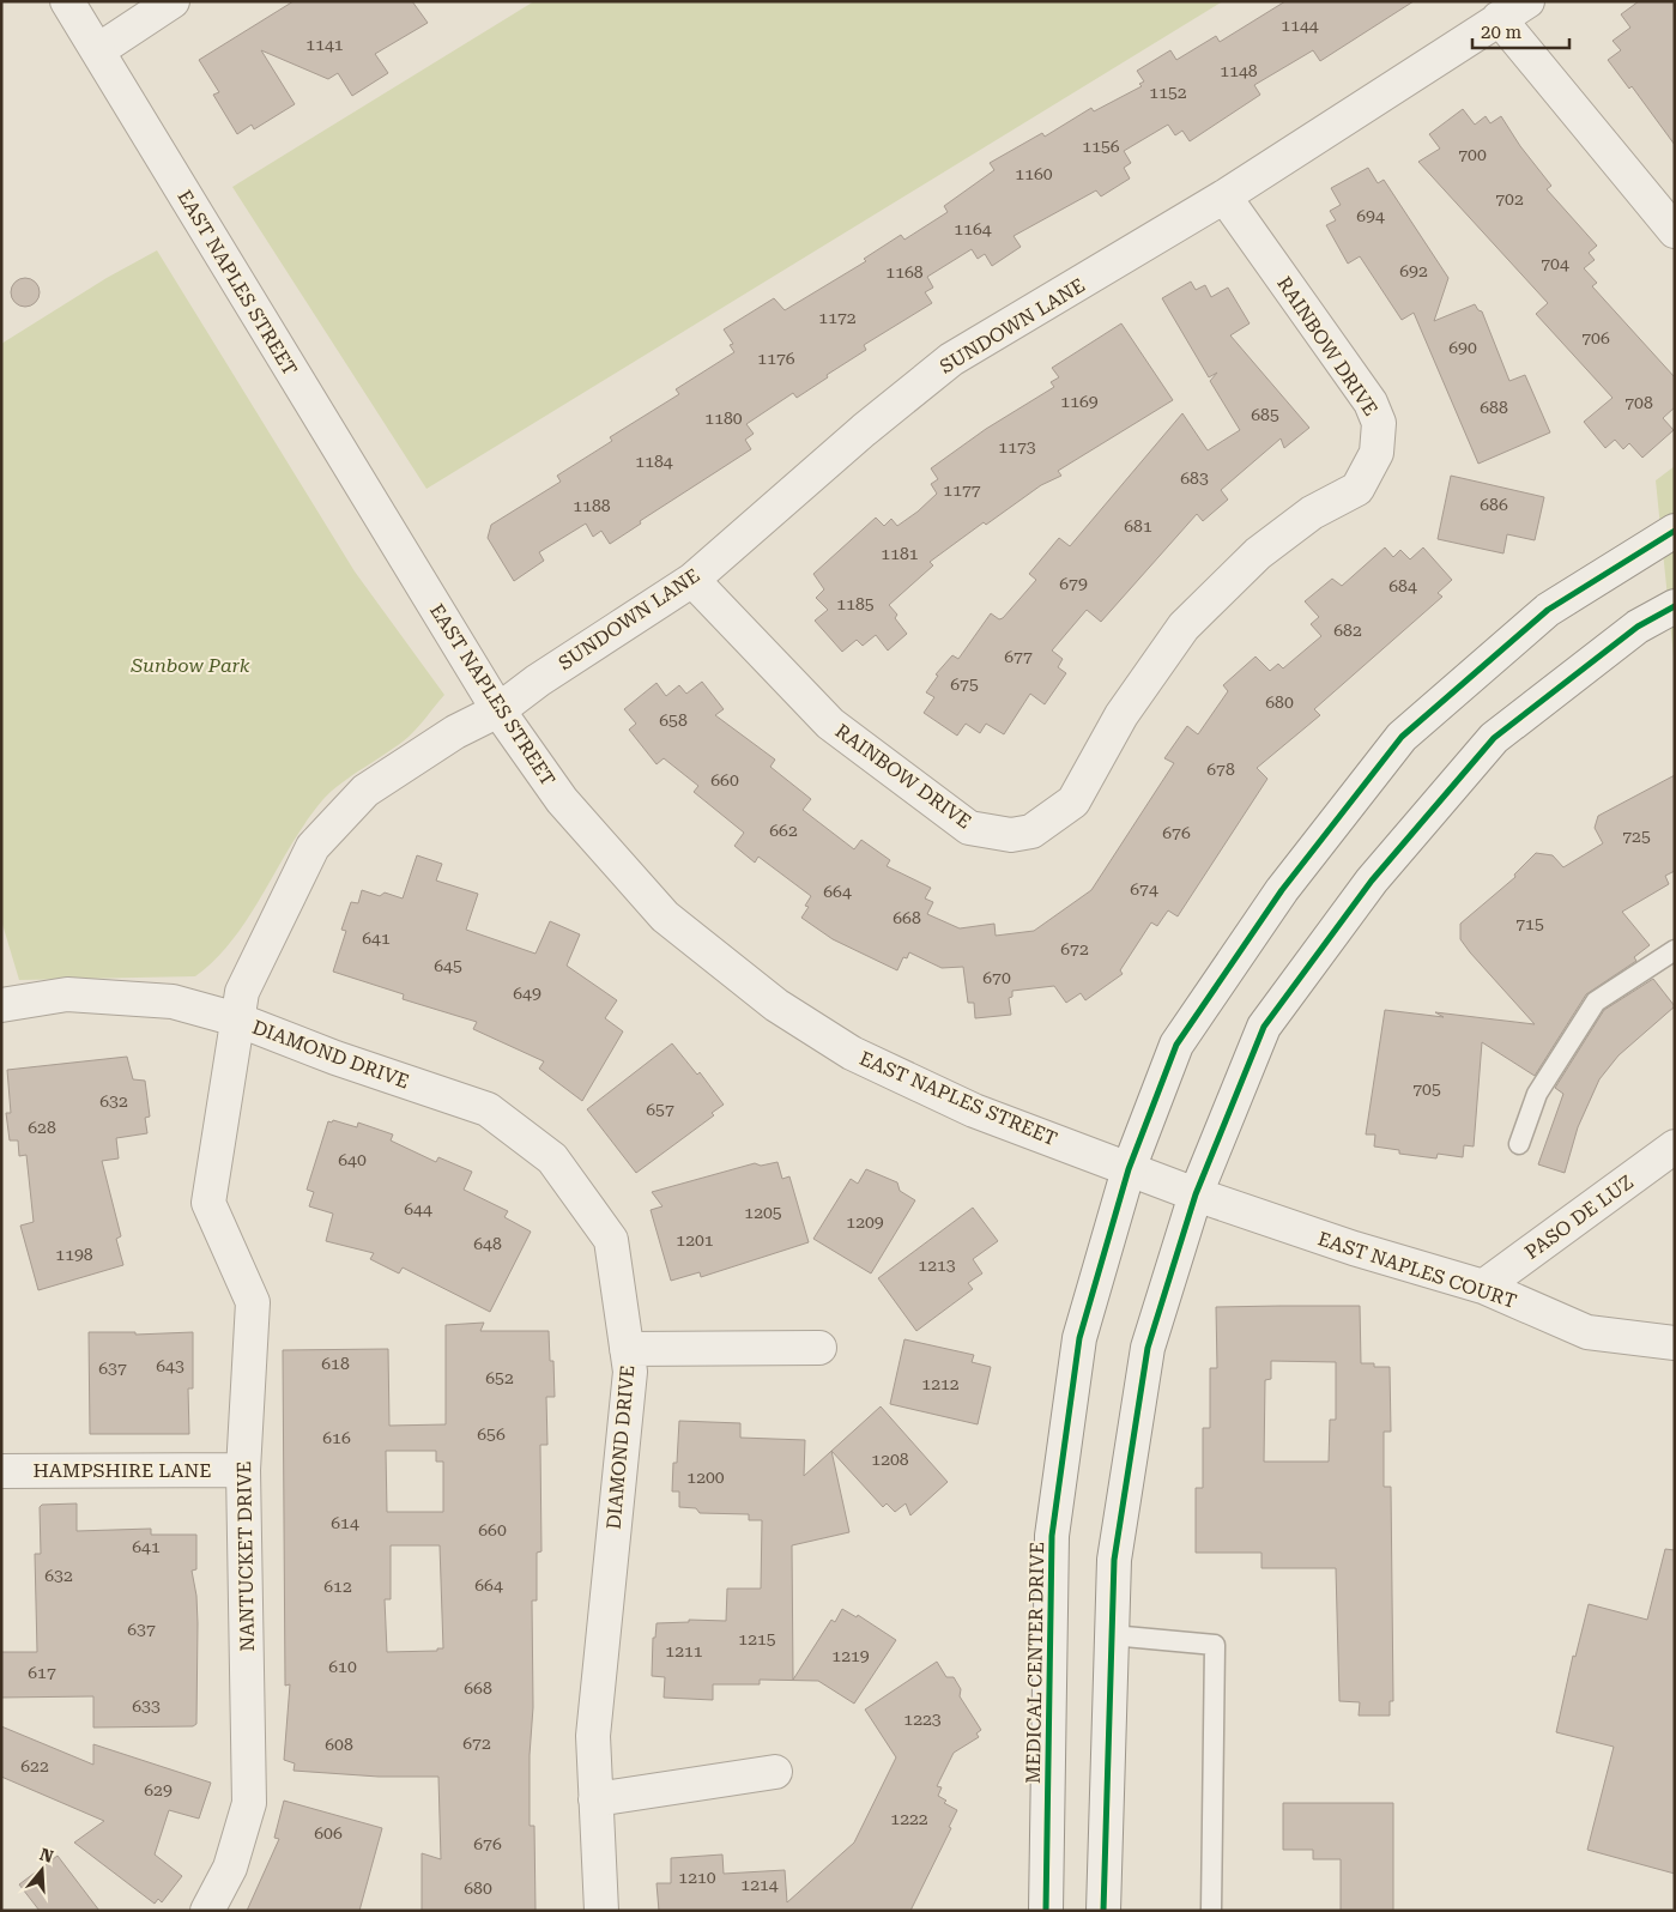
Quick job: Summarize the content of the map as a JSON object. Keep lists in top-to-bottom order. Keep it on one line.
{"streets":{"street":["EAST NAPLES STREET","SUNDOWN LANE","RAINBOW DRIVE","DIAMOND DRIVE","PASO DE LUZ","EAST NAPLES COURT","HAMPSHIRE LANE","NANTUCKET DRIVE","MEDICAL CENTER DRIVE"]},"crossings":[["EAST NAPLES STREET","SUNDOWN LANE"],["EAST NAPLES STREET","EAST NAPLES COURT"],["EAST NAPLES STREET","MEDICAL CENTER DRIVE"],["SUNDOWN LANE","RAINBOW DRIVE"],["SUNDOWN LANE","DIAMOND DRIVE"],["SUNDOWN LANE","NANTUCKET DRIVE"],["PASO DE LUZ","EAST NAPLES COURT"],["HAMPSHIRE LANE","NANTUCKET DRIVE"]],"parks":["Sunbow Park"],"house_numbers":["1144","1141","1148","1152","1156","700","1160","702","694","1164","704","692","1168","1172","706","690","1176","1169","708","688","685","1180","1173","1184","683","1177","686","1188","681","1181","679","684","1185","682","677","675","680","658","678","660","662","676","725","674","664","668","715","641","672","645","670","649","705","632","657","628","640","644","1205","1209","1201","648","1198","1213","618","643","637","652","1212","656","616","1208","1200","614","660","641","632","664","612","637","1215","1211","1219","610","617","668","633","1223","672","608","622","629","1222","606","676","1210","1214","680"],"scale_bar":"20 m","north":"top"}
